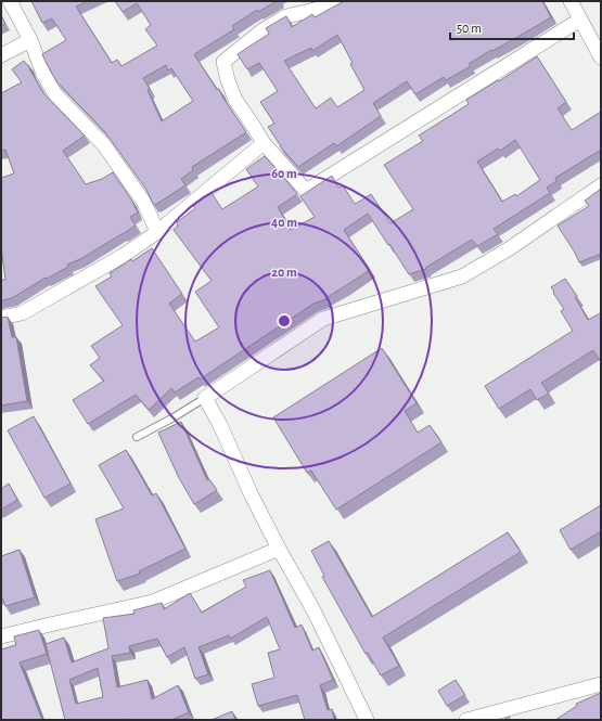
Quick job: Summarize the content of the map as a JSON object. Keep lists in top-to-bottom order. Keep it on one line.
{"scale_bar":"50 m","rings":["60 m","40 m","20 m"]}
